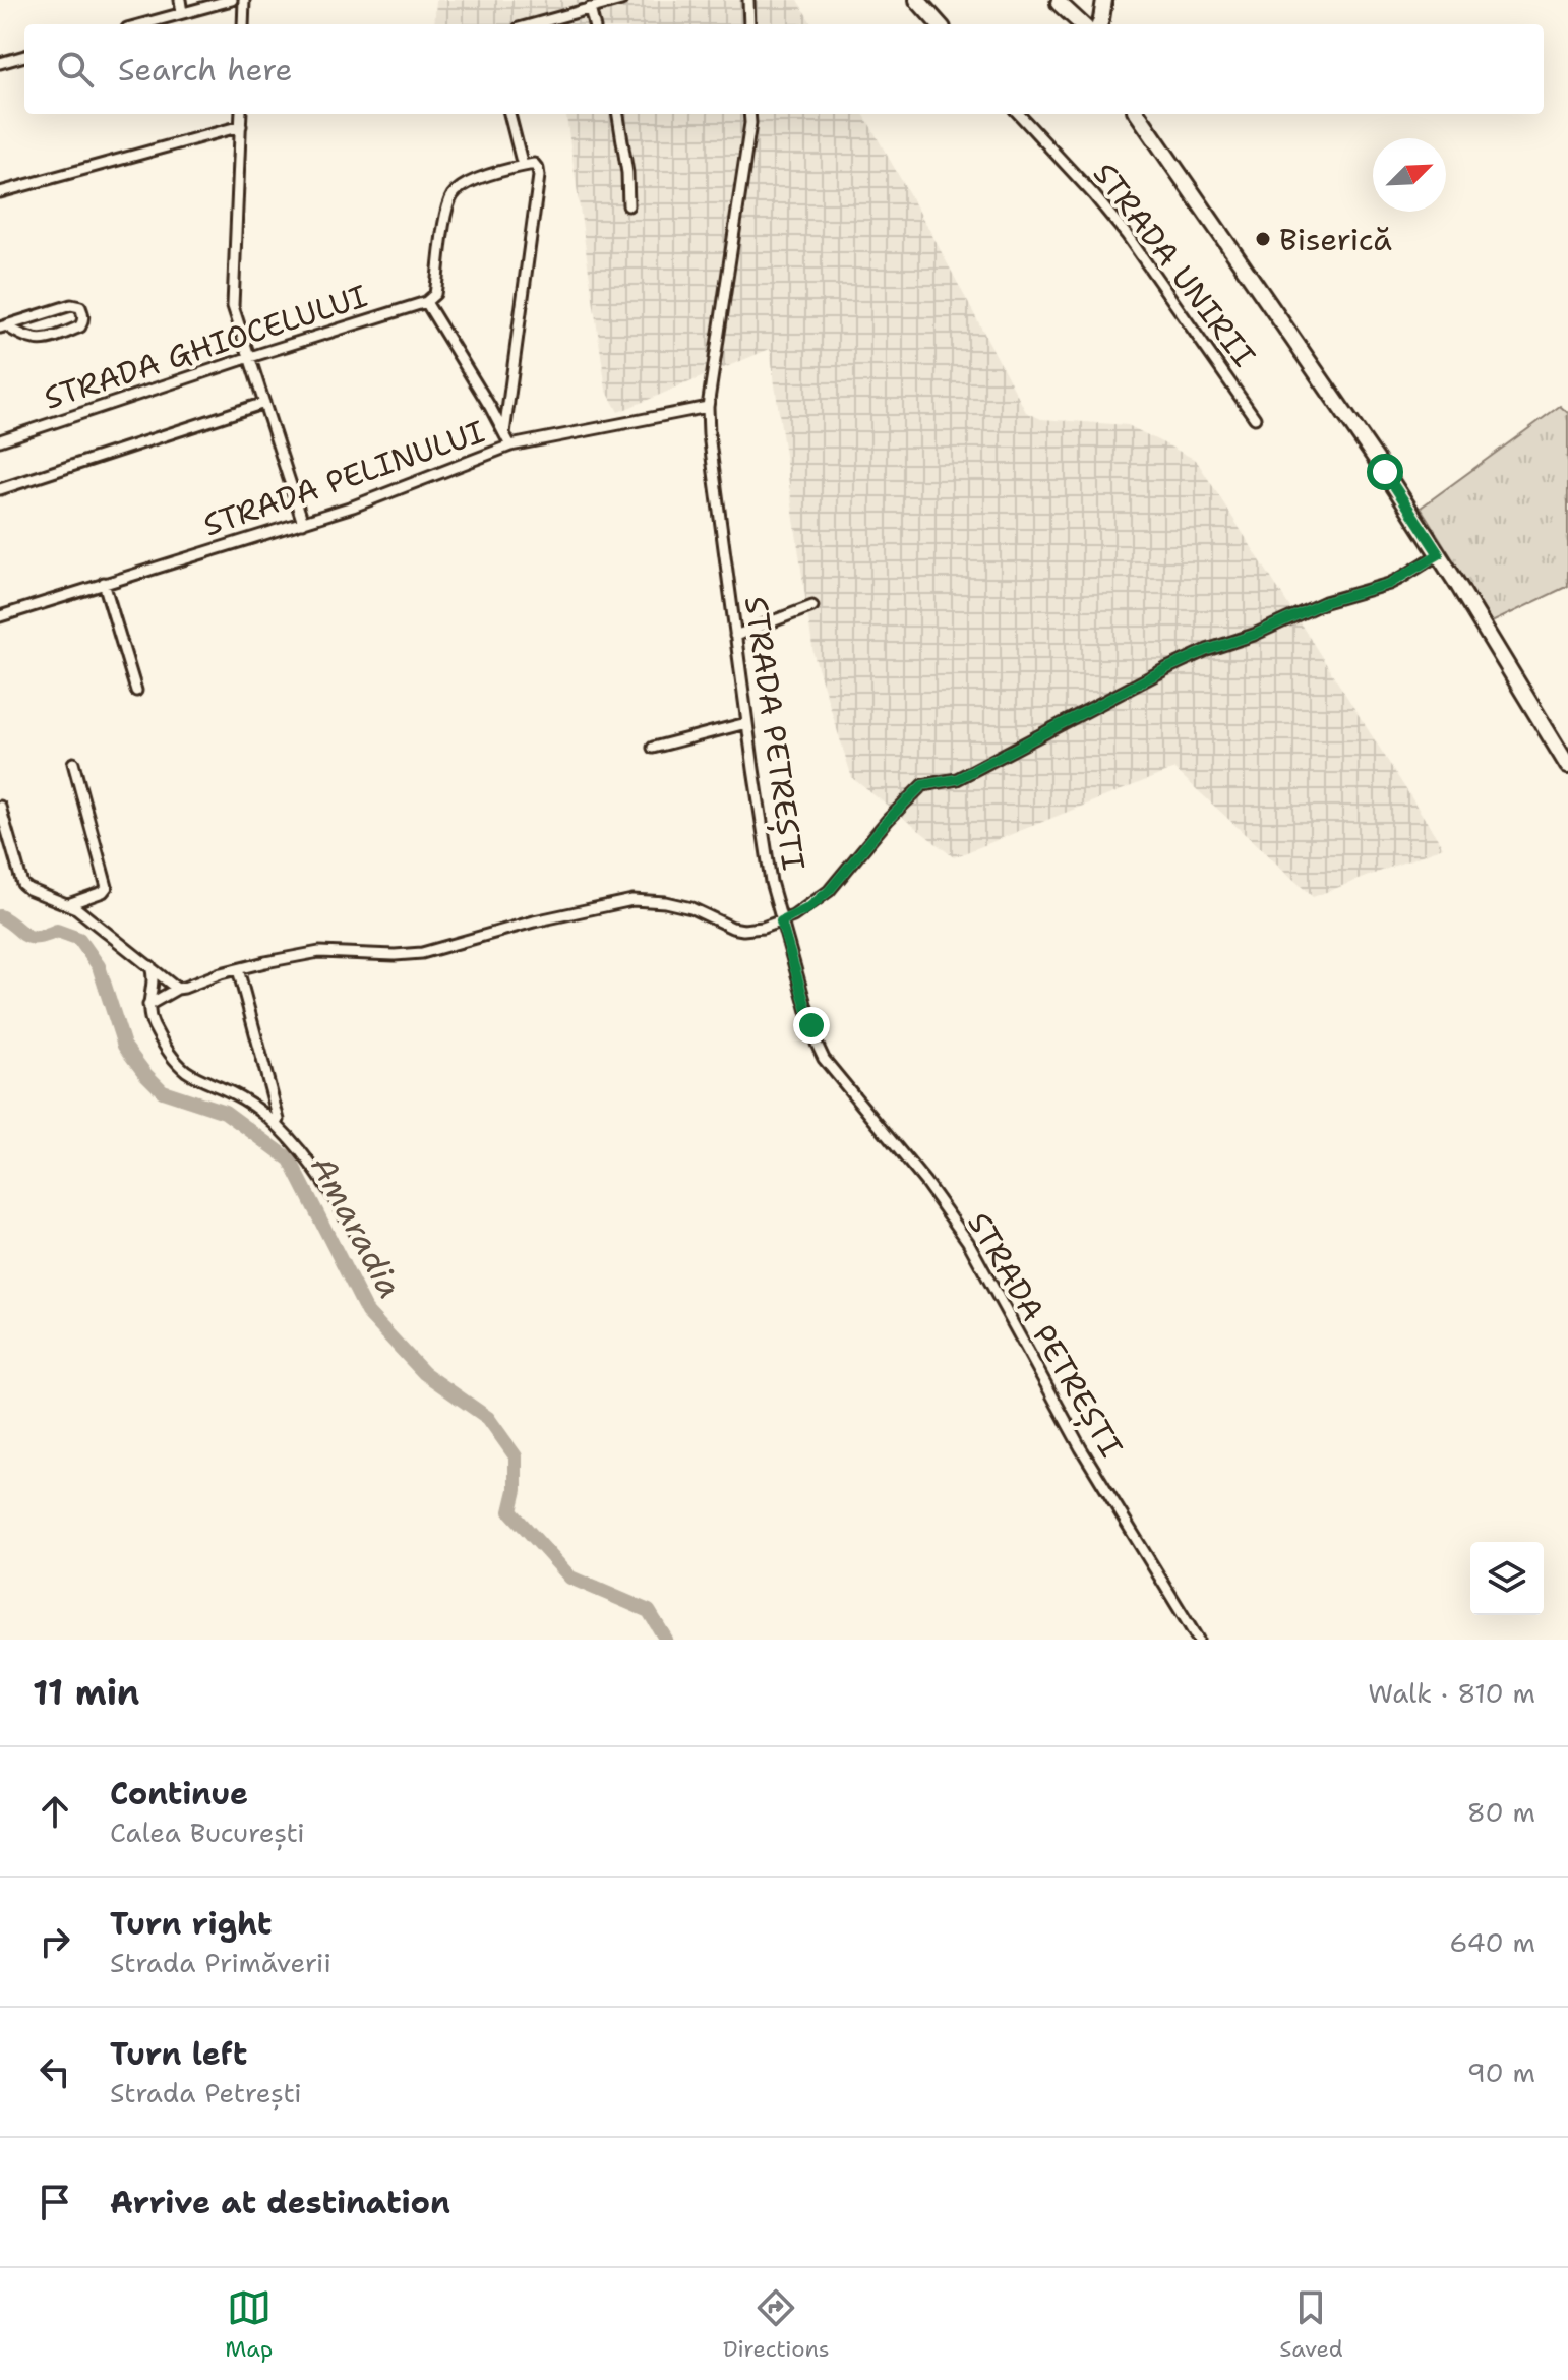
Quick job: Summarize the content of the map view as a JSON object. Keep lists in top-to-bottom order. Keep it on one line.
{"streets":{"street":["STRADA UNIRII","STRADA GHIOCELULUI","STRADA PELINULUI","STRADA PETREȘTI"]},"crossings":[["STRADA PELINULUI","STRADA PETREȘTI"]],"water":["Amaradia"],"places":["Biserică"],"north":"top right","page":{"search":"Search here","heading":["11 min","Walk · 810 m"],"list":[["Continue","Calea București","80 m"],["Turn right","Strada Primăverii","640 m"],["Turn left","Strada Petrești","90 m"],"Arrive at destination"],"nav":["Map","Directions","Saved"]}}
